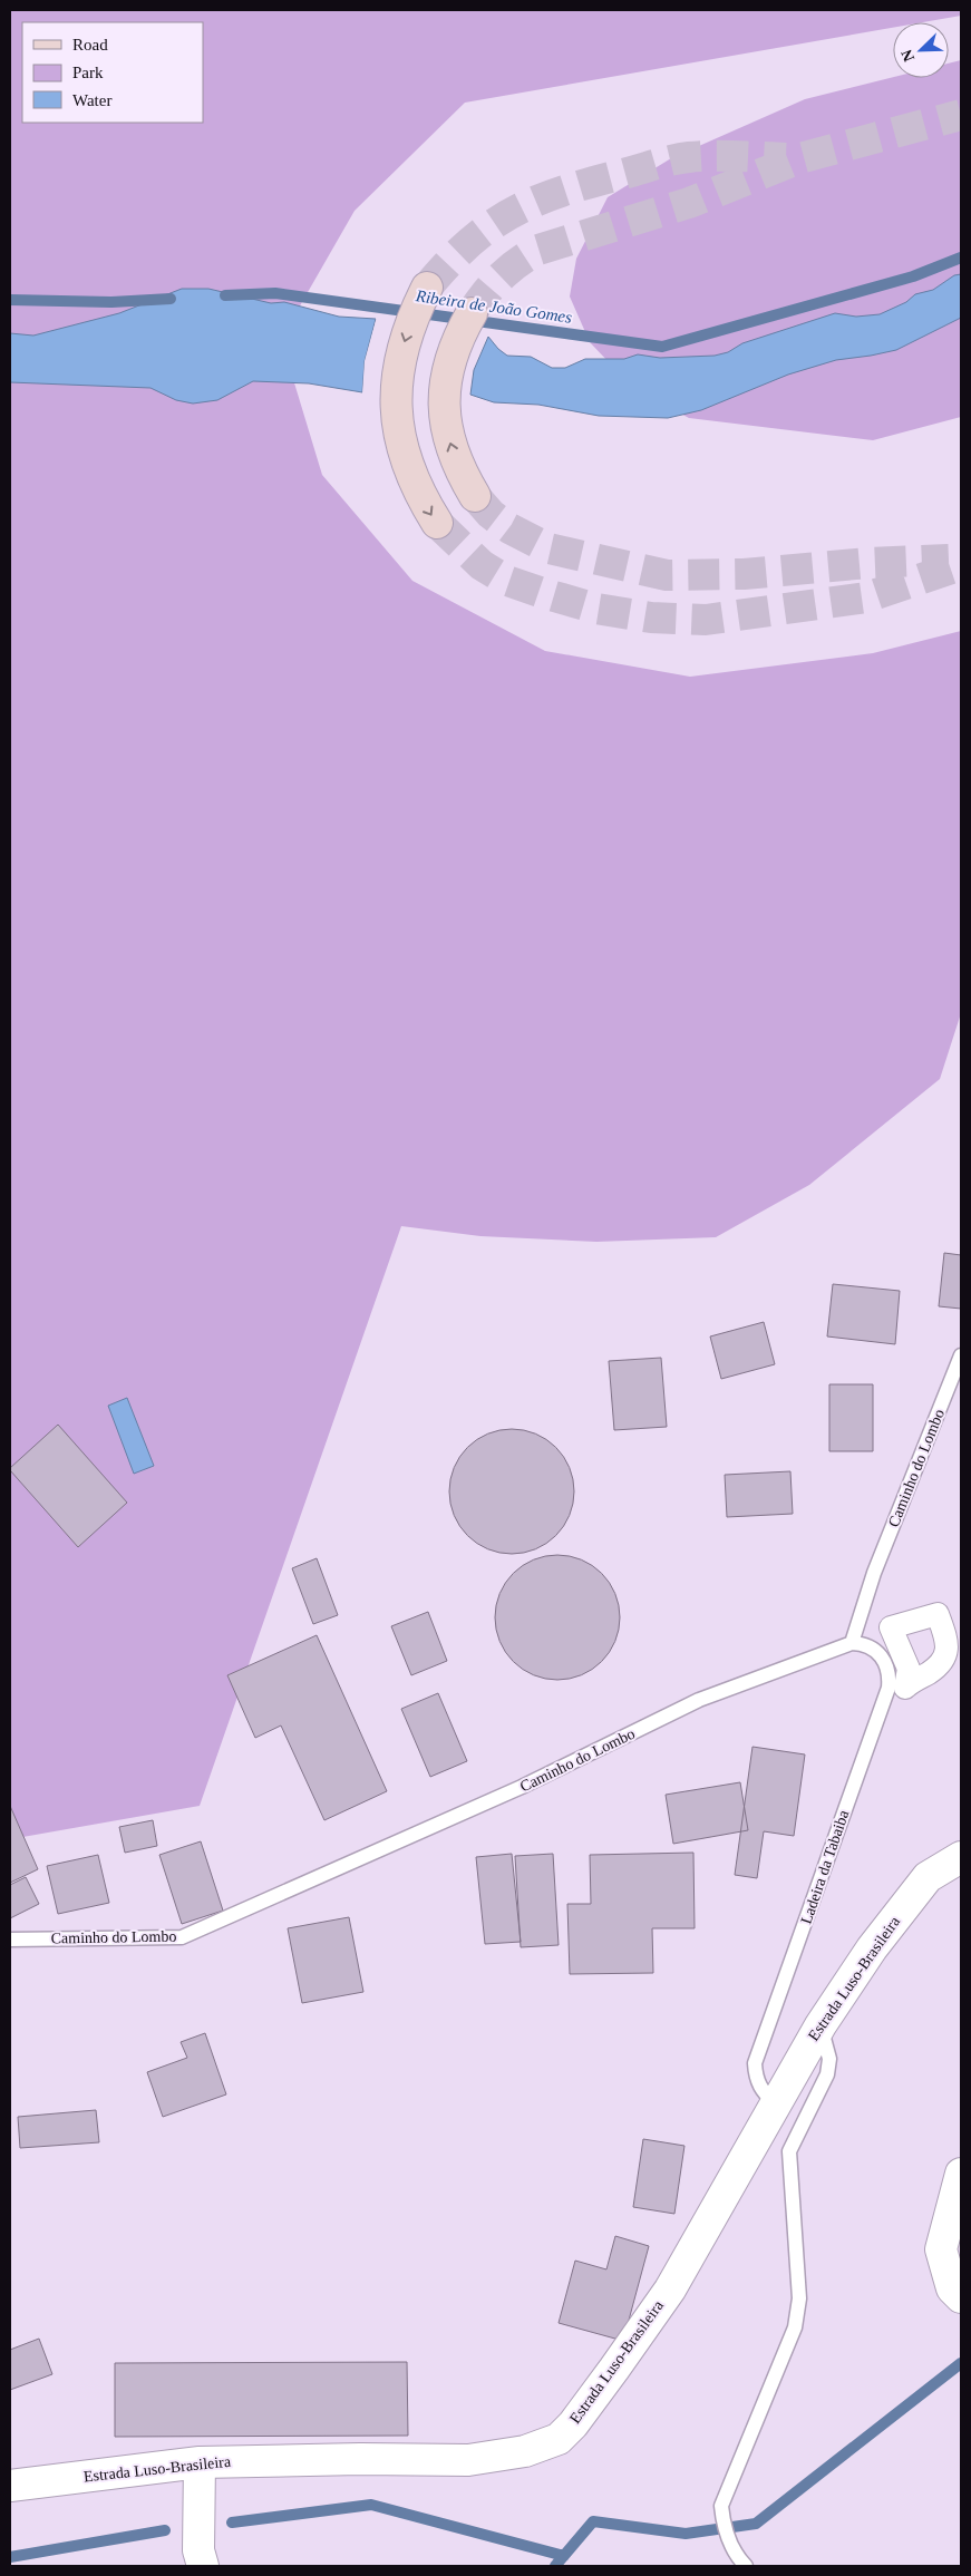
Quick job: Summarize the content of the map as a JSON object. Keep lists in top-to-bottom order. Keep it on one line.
{"streets":{"street":["Estrada Luso-Brasileira"],"lane":["Caminho do Lombo","Ladeira da Tabaiba"]},"crossings":[["Caminho do Lombo","Ladeira da Tabaiba"],["Ladeira da Tabaiba","Estrada Luso-Brasileira"]],"water":["Ribeira de João Gomes"],"legend":["Road","Park","Water"],"north":"bottom left"}
